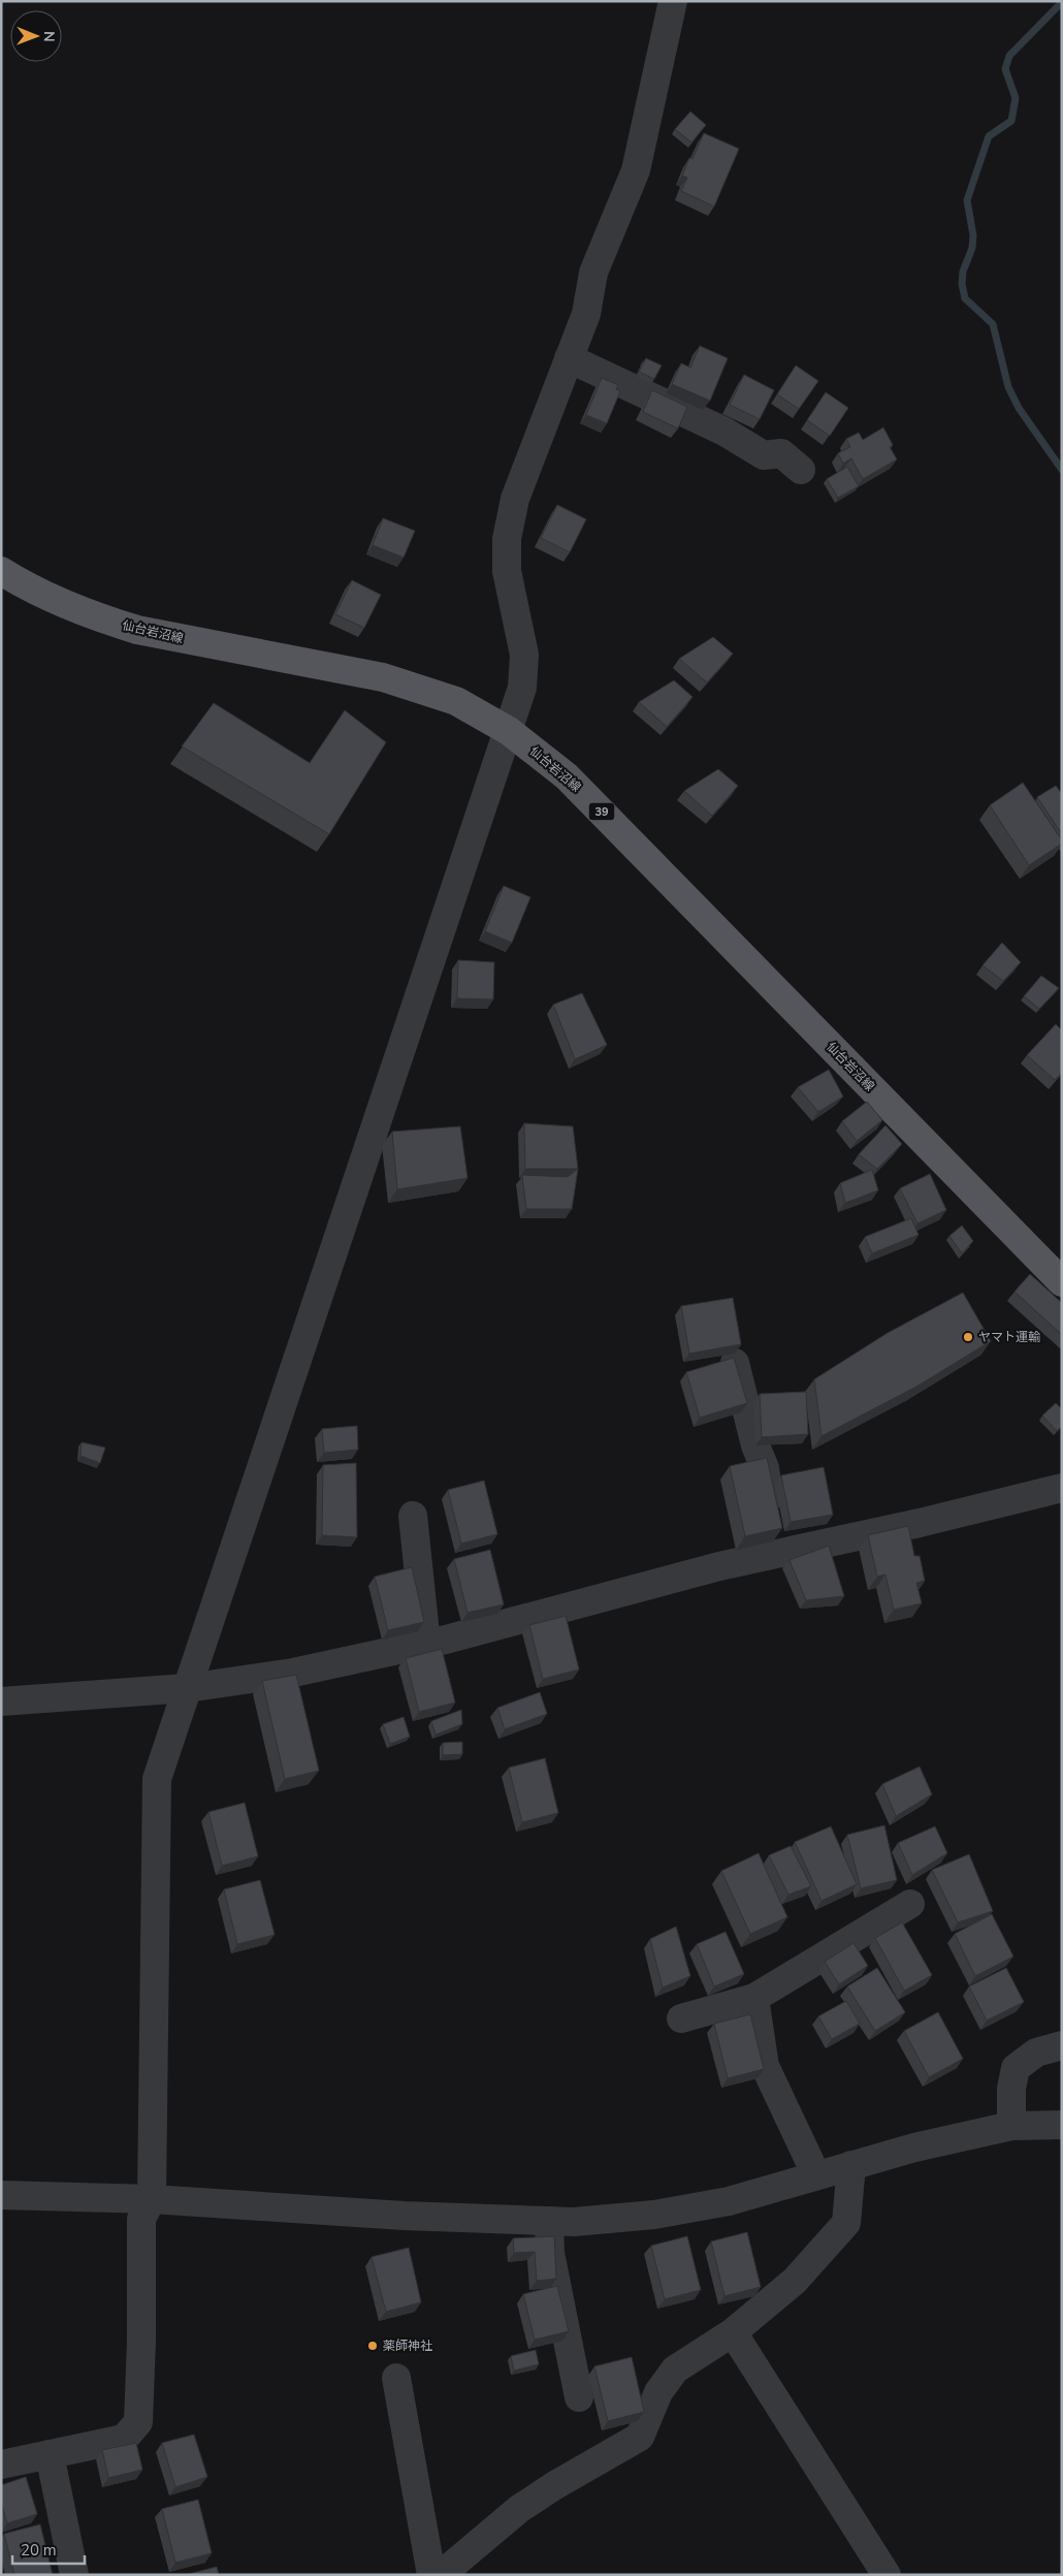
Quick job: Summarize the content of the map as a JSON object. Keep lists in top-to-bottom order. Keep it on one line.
{"streets":{"main road":["仙台岩沼線","39"]},"places":["ヤマト運輸","薬師神社"],"scale_bar":"20 m","north":"right"}
